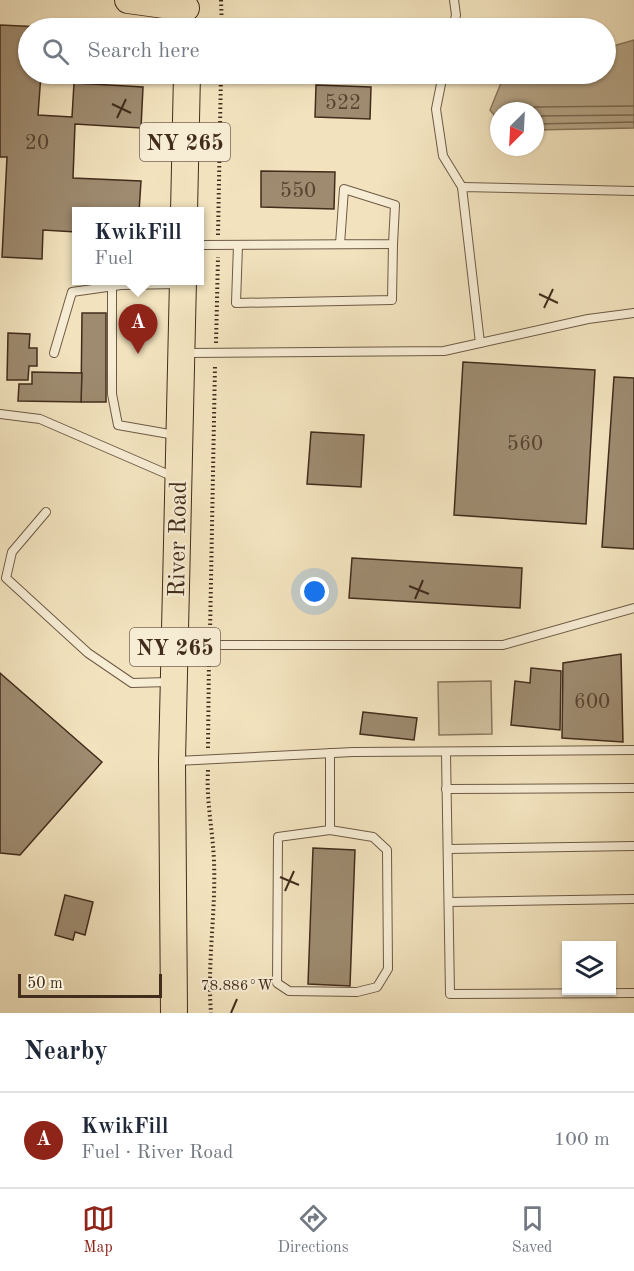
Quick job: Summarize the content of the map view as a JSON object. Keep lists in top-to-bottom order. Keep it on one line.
{"streets":{"main road":["NY 265","River Road"]},"house_numbers":["522","20","550","560","600"],"scale_bar":"50 m","north":"bottom left","page":{"search":"Search here","popup":["KwikFill","Fuel"],"pins":"A","scale":"50 m","heading":"Nearby","list":[{"mark":"A","name":"KwikFill","note":"Fuel · River Road","value":"100 m"}],"nav":["Map","Directions","Saved"]},"coordinates":["78.886°W"]}
